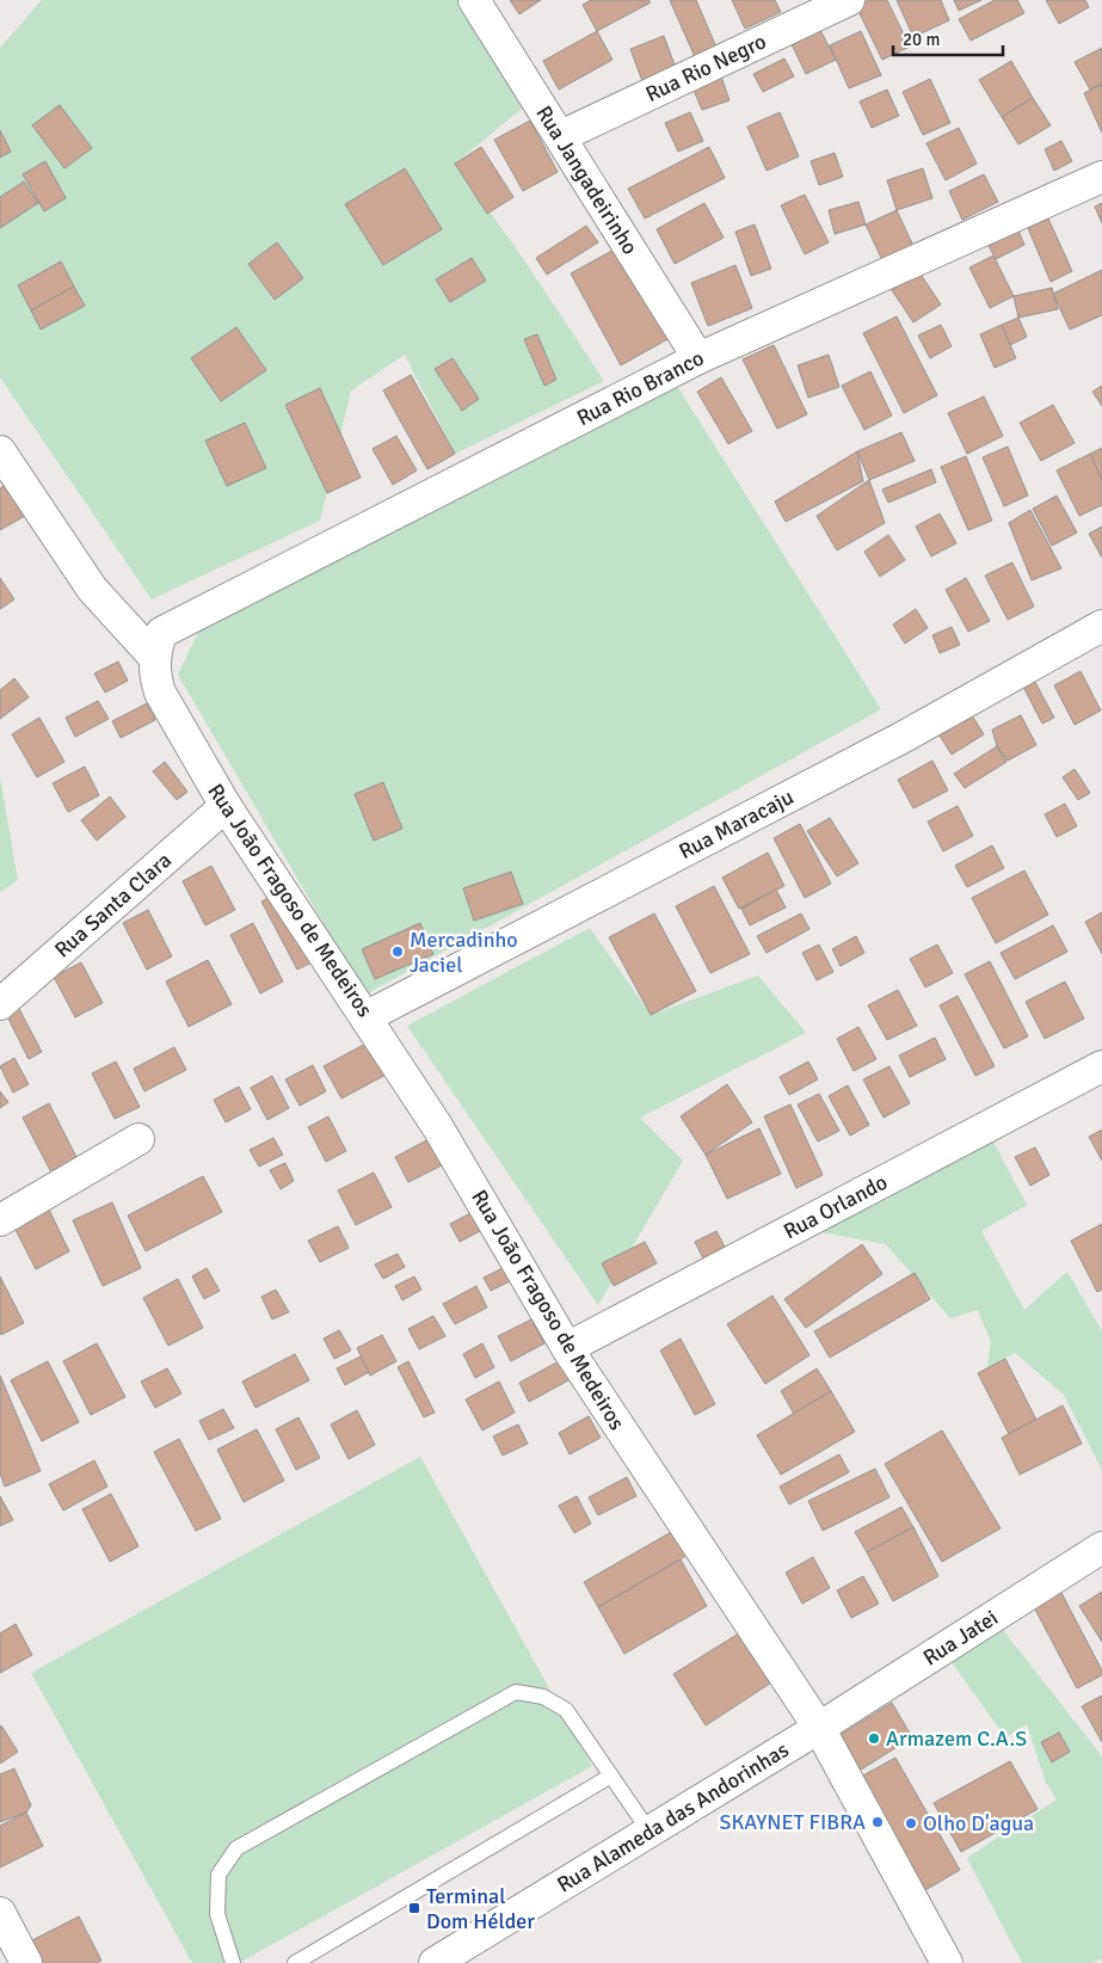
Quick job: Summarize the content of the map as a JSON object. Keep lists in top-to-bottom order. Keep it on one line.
{"streets":{"street":["Rua Rio Negro","Rua Jangadeirinho","Rua Rio Branco","Rua Maracaju","Rua João Fragoso de Medeiros","Rua Santa Clara","Rua Orlando","Rua Jatei","Rua Alameda das Andorinhas"]},"crossings":[["Rua Rio Negro","Rua Jangadeirinho"],["Rua Jangadeirinho","Rua Rio Branco"],["Rua Rio Branco","Rua João Fragoso de Medeiros"],["Rua Maracaju","Rua João Fragoso de Medeiros"],["Rua João Fragoso de Medeiros","Rua Santa Clara"],["Rua João Fragoso de Medeiros","Rua Orlando"],["Rua João Fragoso de Medeiros","Rua Jatei"],["Rua João Fragoso de Medeiros","Rua Alameda das Andorinhas"],["Rua Jatei","Rua Alameda das Andorinhas"]],"places":{"other":["Mercadinho Jaciel","Armazem C.A.S","SKAYNET FIBRA","Olho D'agua"],"transit":["Terminal Dom Hélder"]},"scale_bar":"20 m"}
